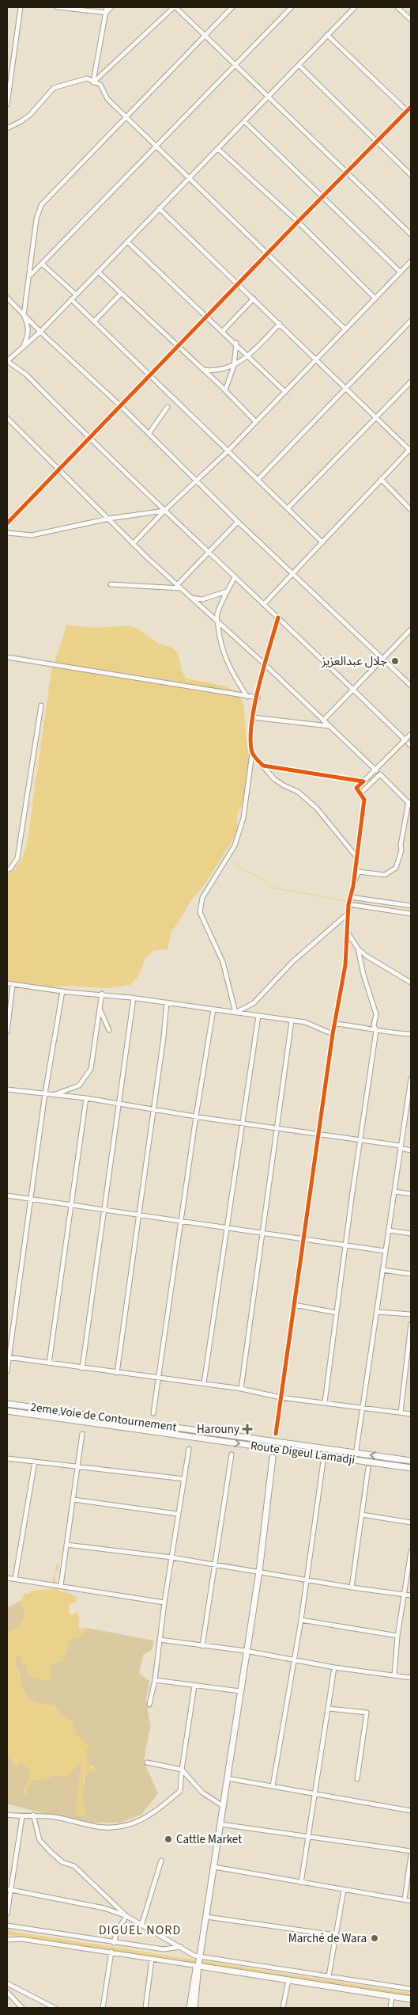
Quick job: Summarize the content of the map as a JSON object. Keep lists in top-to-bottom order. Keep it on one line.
{"streets":{"main road":["2eme Voie de Contournement","Route Digeul Lamadji"]},"one_way":["2eme Voie de Contournement","Route Digeul Lamadji"],"districts":["DIGUEL NORD"],"places":{"other":["جلال عبدالعزيز","Cattle Market","Marché de Wara"],"health":["Harouny"]}}
